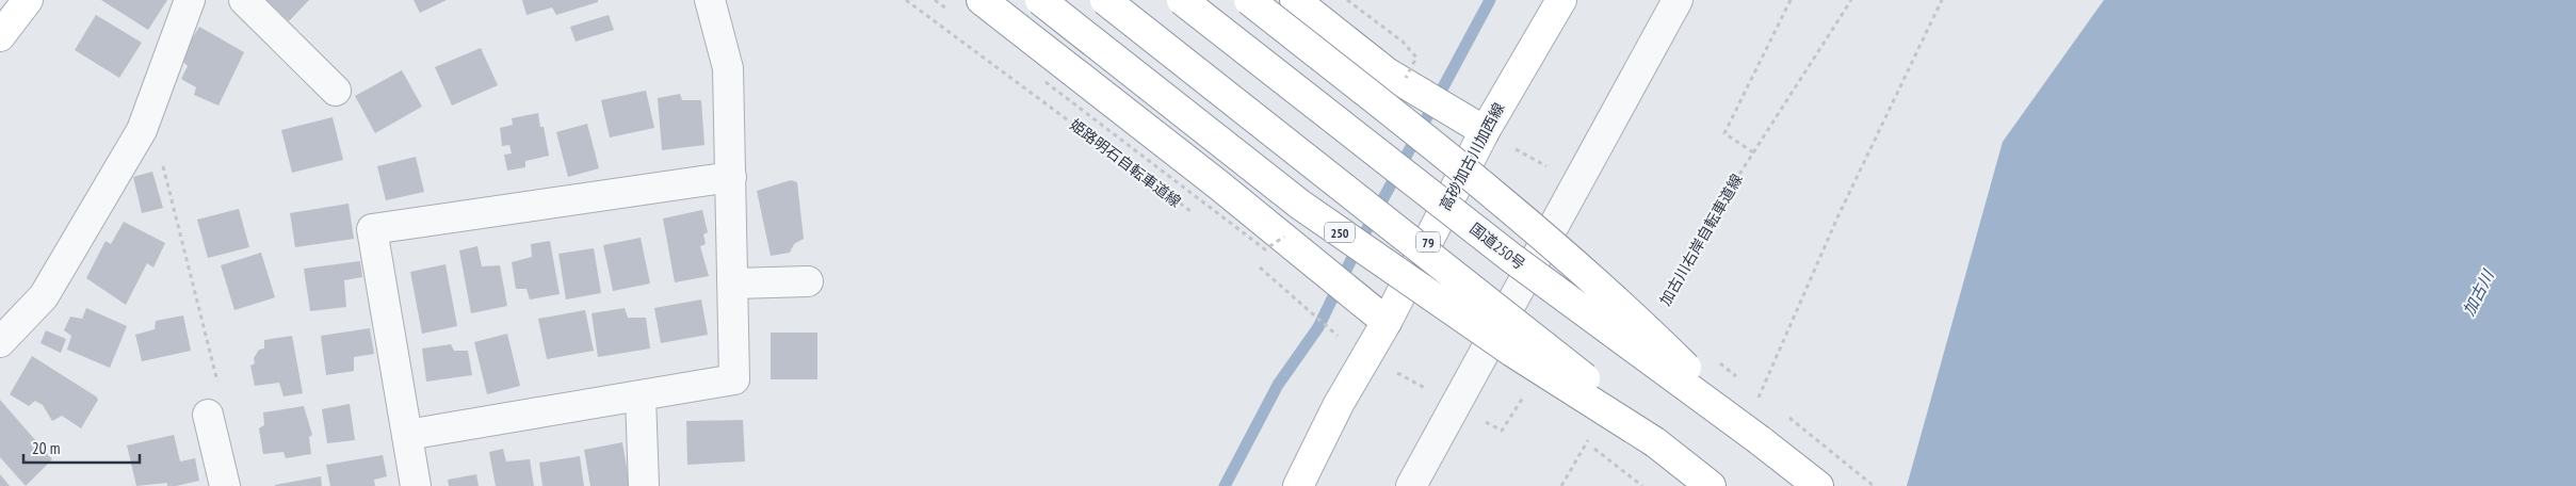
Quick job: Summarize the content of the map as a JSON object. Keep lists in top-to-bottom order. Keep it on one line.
{"streets":{"main road":["高砂加古川加西線","250","79","国道250号"],"path":["姫路明石自転車道線","加古川右岸自転車道線"]},"water":["加古川"],"scale_bar":"20 m"}
